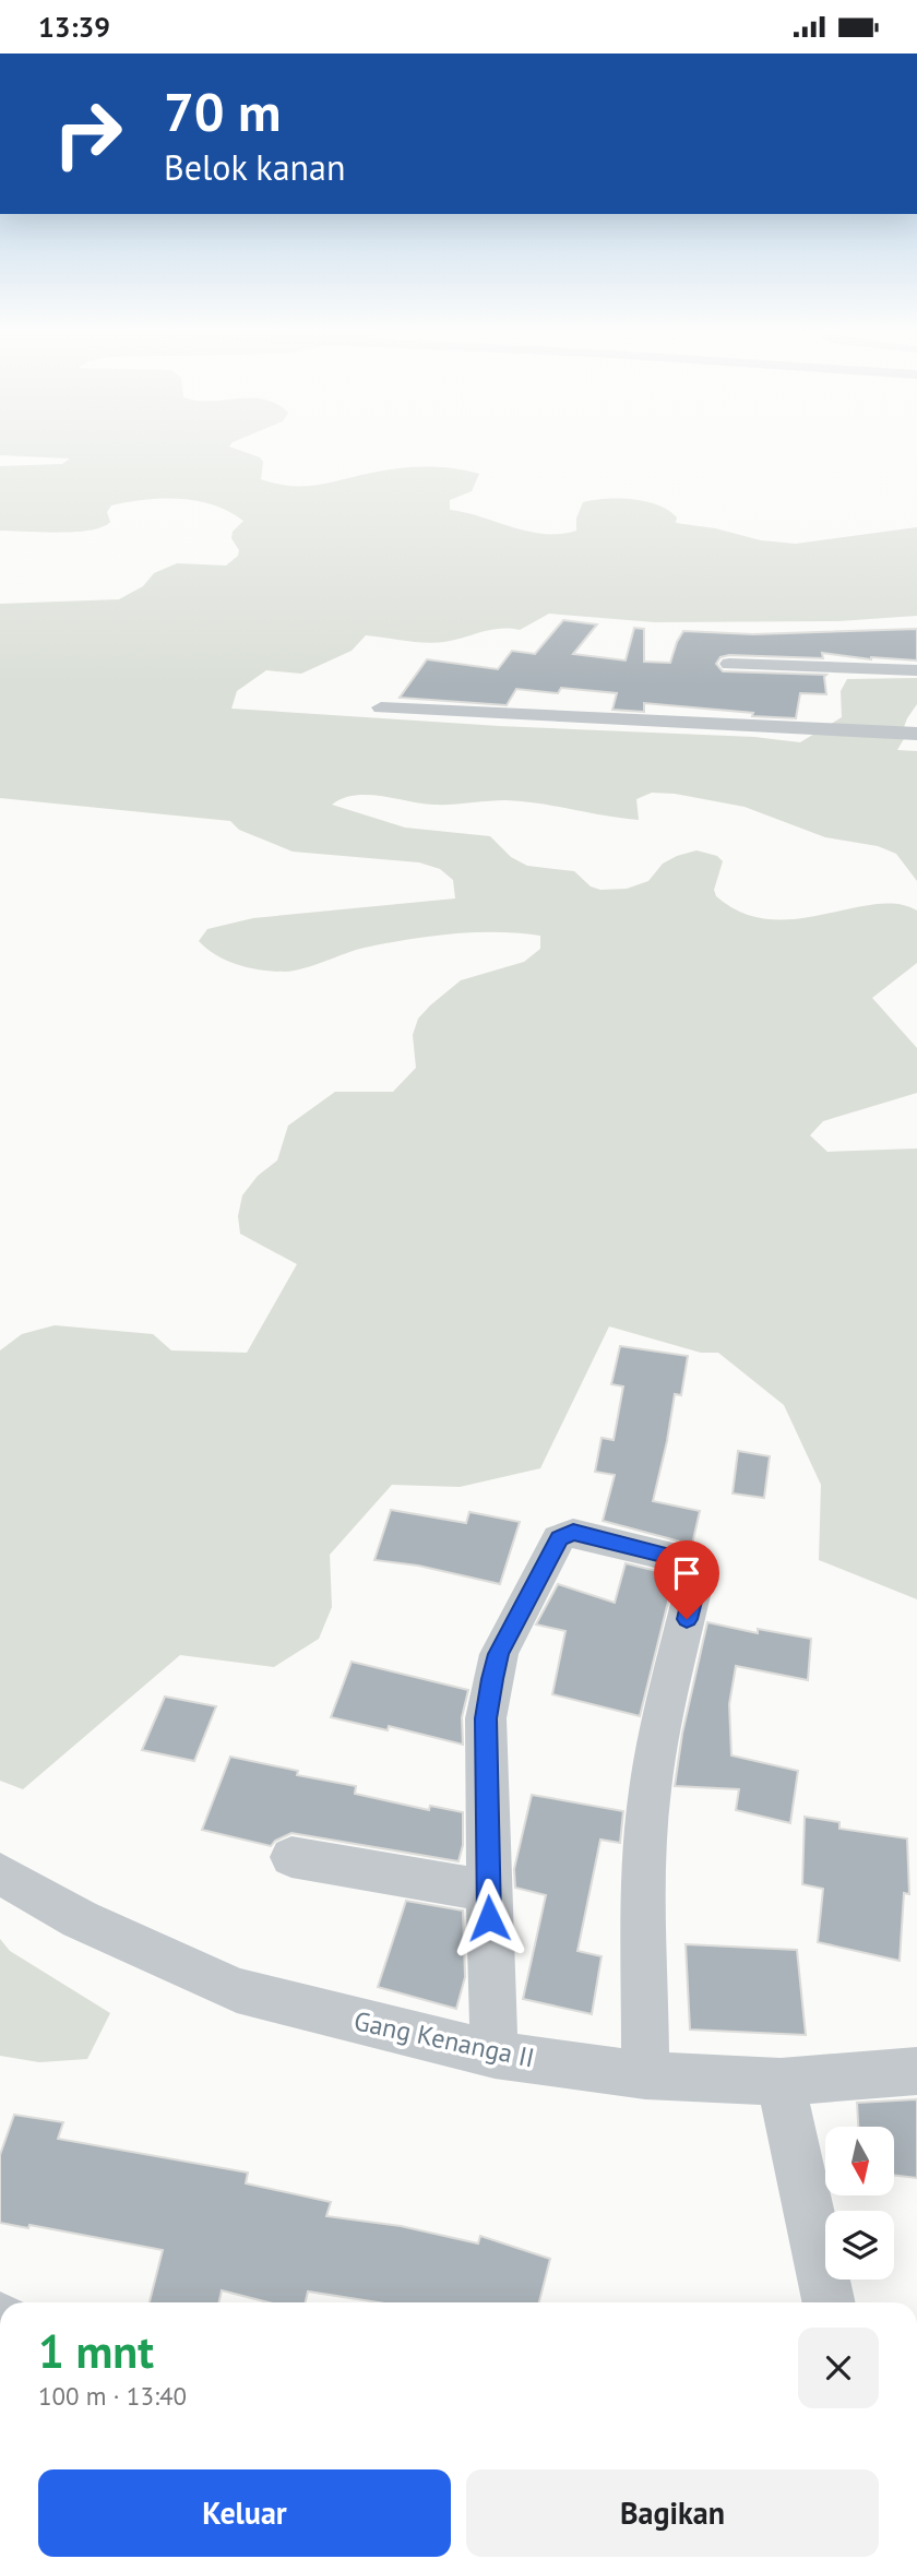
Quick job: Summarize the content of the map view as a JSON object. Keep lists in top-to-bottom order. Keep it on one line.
{"streets":{"street":["Gang Kenanga II"]},"north":"bottom","page":{"status":"13:39","turn":["70 m","Belok kanan"],"heading":["1 mnt","100 m · 13:40"],"buttons":["Keluar","Bagikan"]}}
